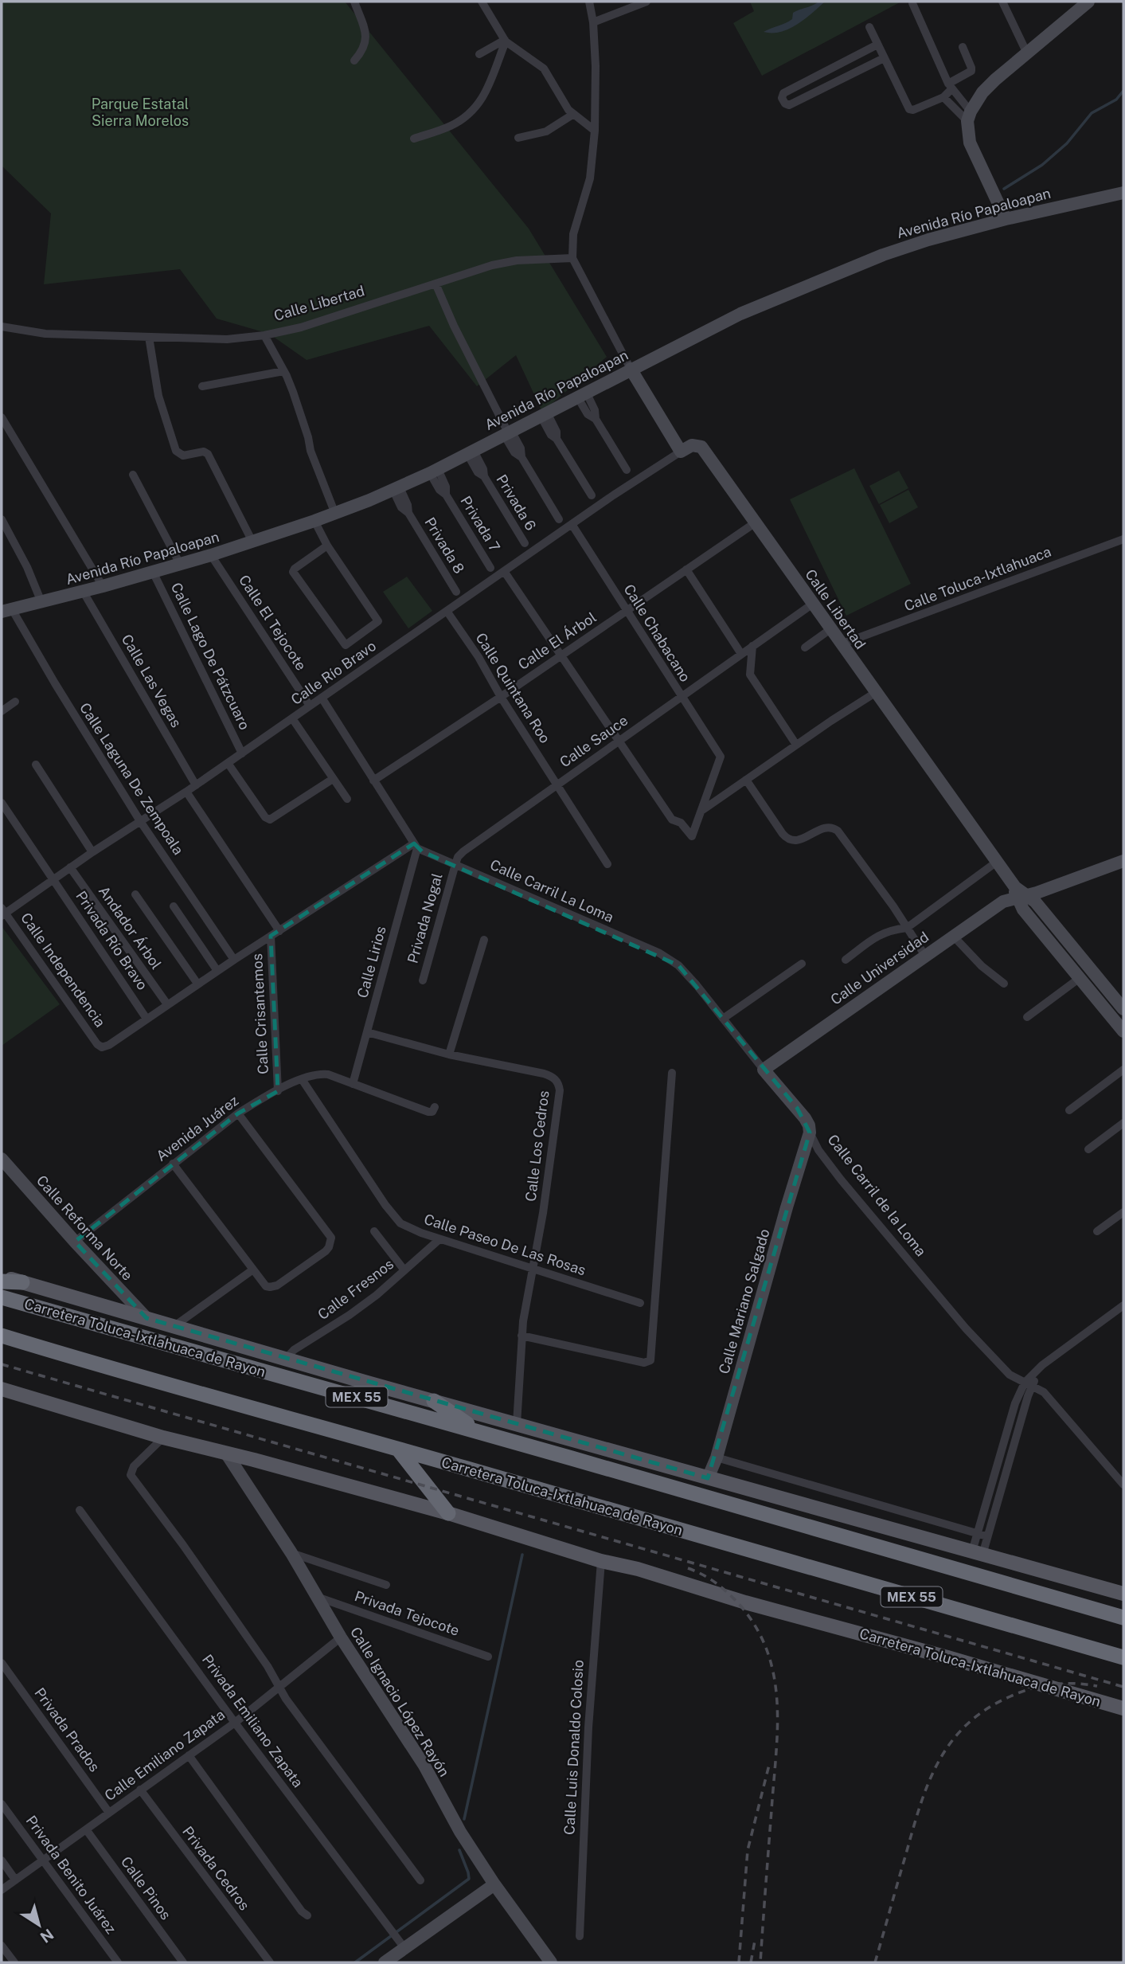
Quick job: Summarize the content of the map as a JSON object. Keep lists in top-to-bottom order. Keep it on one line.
{"streets":{"highway":["Carretera Toluca-Ixtlahuaca de Rayon","MEX 55"],"main road":["Avenida Río Papaloapan","Calle Libertad","Calle Universidad","Calle Carril de la Loma","Calle Reforma Norte","Calle Mariano Salgado","Calle Ignacio López Rayón"],"street":["Privada 6","Privada 7","Privada 8","Calle Toluca-Ixtlahuaca","Calle El Tejocote","Calle Chabacano","Calle El Árbol","Calle Lago De Pátzcuaro","Calle Río Bravo","Calle Las Vegas","Calle Quintana Roo","Calle Sauce","Calle Laguna De Zempoala","Calle Carril La Loma","Privada Nogal","Andador Árbol","Privada Río Bravo","Calle Lirios","Calle Independencia","Calle Crisantemos","Avenida Juárez","Calle Los Cedros","Calle Paseo De Las Rosas","Calle Fresnos","Privada Tejocote","Privada Emiliano Zapata","Privada Prados","Calle Luis Donaldo Colosio","Calle Emiliano Zapata","Privada Cedros","Privada Benito Juárez","Calle Pinos"]},"crossings":[["Avenida Río Papaloapan","Privada 6"],["Avenida Río Papaloapan","Privada 7"],["Avenida Río Papaloapan","Privada 8"],["Avenida Río Papaloapan","Calle El Tejocote"],["Avenida Río Papaloapan","Calle Lago De Pátzcuaro"],["Avenida Río Papaloapan","Calle Las Vegas"],["Avenida Río Papaloapan","Calle Laguna De Zempoala"],["Calle Libertad","Calle Toluca-Ixtlahuaca"],["Calle Libertad","Calle El Árbol"],["Calle Libertad","Calle Río Bravo"],["Calle Libertad","Calle Sauce"],["Calle Libertad","Calle Universidad"],["Calle El Tejocote","Calle Río Bravo"],["Calle Chabacano","Calle El Árbol"],["Calle Chabacano","Calle Río Bravo"],["Calle Chabacano","Calle Sauce"],["Calle El Árbol","Calle Quintana Roo"],["Calle Lago De Pátzcuaro","Calle Río Bravo"],["Calle Río Bravo","Calle Las Vegas"],["Calle Río Bravo","Calle Quintana Roo"],["Calle Río Bravo","Calle Laguna De Zempoala"],["Calle Río Bravo","Andador Árbol"],["Calle Río Bravo","Privada Río Bravo"],["Calle Río Bravo","Calle Independencia"],["Calle Quintana Roo","Calle Sauce"],["Calle Sauce","Calle Carril La Loma"],["Calle Sauce","Privada Nogal"],["Calle Carril La Loma","Privada Nogal"],["Calle Carril La Loma","Calle Lirios"],["Calle Carril La Loma","Calle Carril de la Loma"],["Privada Río Bravo","Calle Independencia"],["Calle Lirios","Avenida Juárez"],["Calle Lirios","Calle Los Cedros"],["Calle Universidad","Calle Carril de la Loma"],["Calle Crisantemos","Avenida Juárez"],["Avenida Juárez","Calle Reforma Norte"],["Avenida Juárez","Calle Paseo De Las Rosas"],["Calle Los Cedros","Calle Paseo De Las Rosas"],["Calle Los Cedros","Carretera Toluca-Ixtlahuaca de Rayon"],["Calle Carril de la Loma","Calle Mariano Salgado"],["Calle Reforma Norte","Carretera Toluca-Ixtlahuaca de Rayon"],["Calle Paseo De Las Rosas","Calle Fresnos"],["Calle Fresnos","Carretera Toluca-Ixtlahuaca de Rayon"],["Calle Mariano Salgado","Carretera Toluca-Ixtlahuaca de Rayon"],["Carretera Toluca-Ixtlahuaca de Rayon","Calle Ignacio López Rayón"],["Carretera Toluca-Ixtlahuaca de Rayon","Calle Luis Donaldo Colosio"],["Privada Tejocote","Calle Ignacio López Rayón"],["Calle Ignacio López Rayón","Calle Emiliano Zapata"],["Privada Emiliano Zapata","Calle Emiliano Zapata"],["Privada Prados","Calle Emiliano Zapata"],["Calle Emiliano Zapata","Privada Cedros"],["Calle Emiliano Zapata","Privada Benito Juárez"],["Calle Emiliano Zapata","Calle Pinos"]],"parks":["Parque Estatal Sierra Morelos"],"north":"bottom right"}
